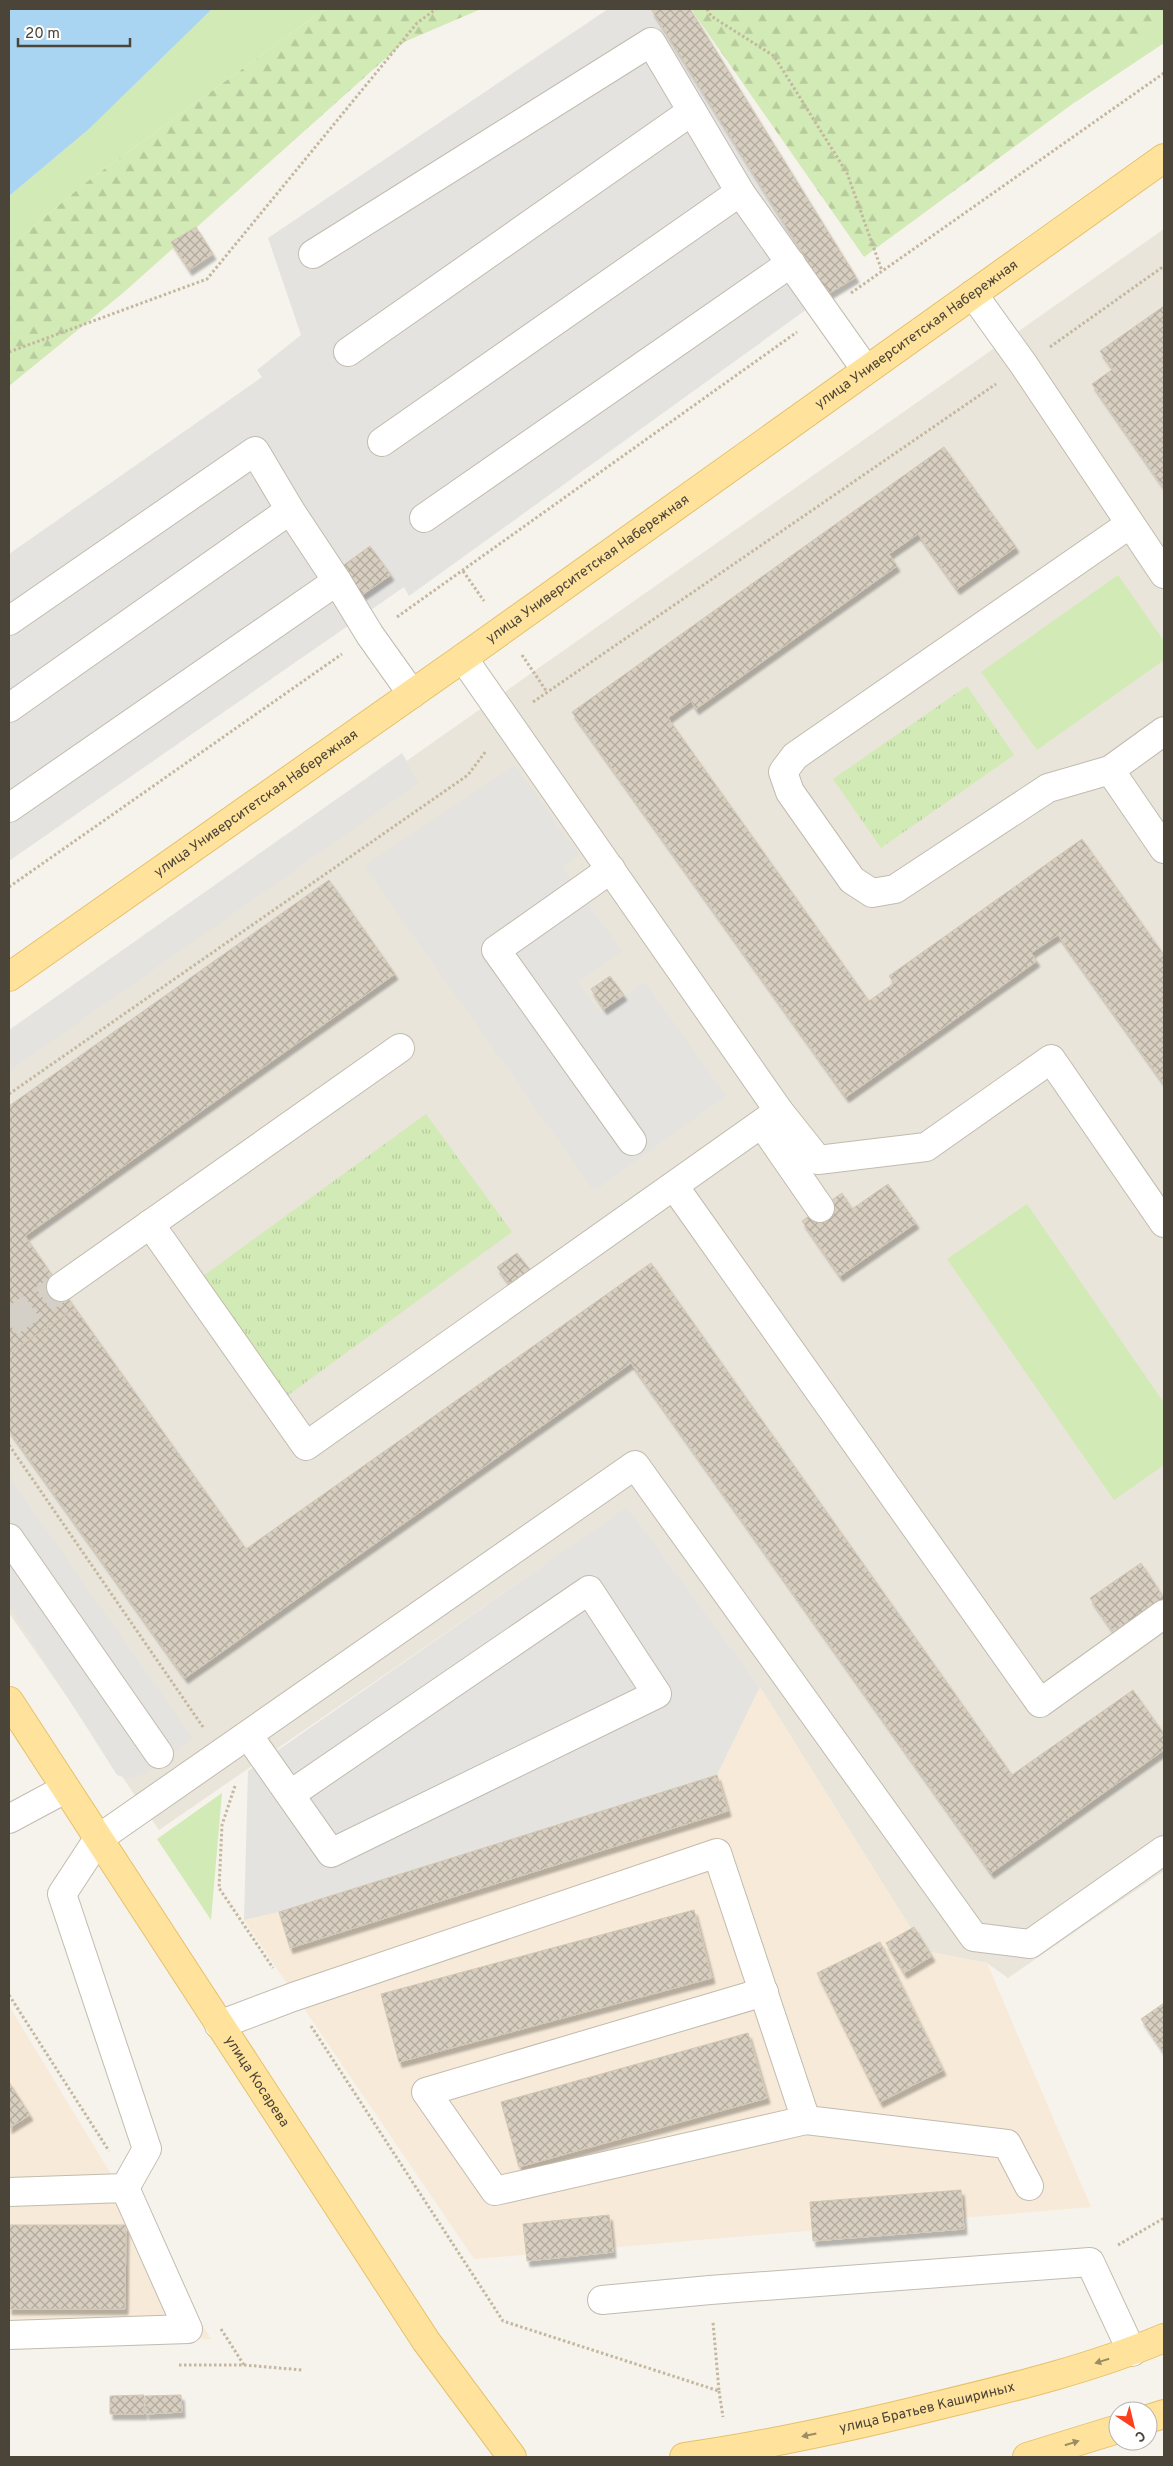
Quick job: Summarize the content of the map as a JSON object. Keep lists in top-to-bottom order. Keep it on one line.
{"streets":{"main road":["улица Университетская Набережная","улица Косарева","улица Братьев Кашириных"]},"one_way":["улица Братьев Кашириных"],"scale_bar":"20 m","north":"bottom right"}
